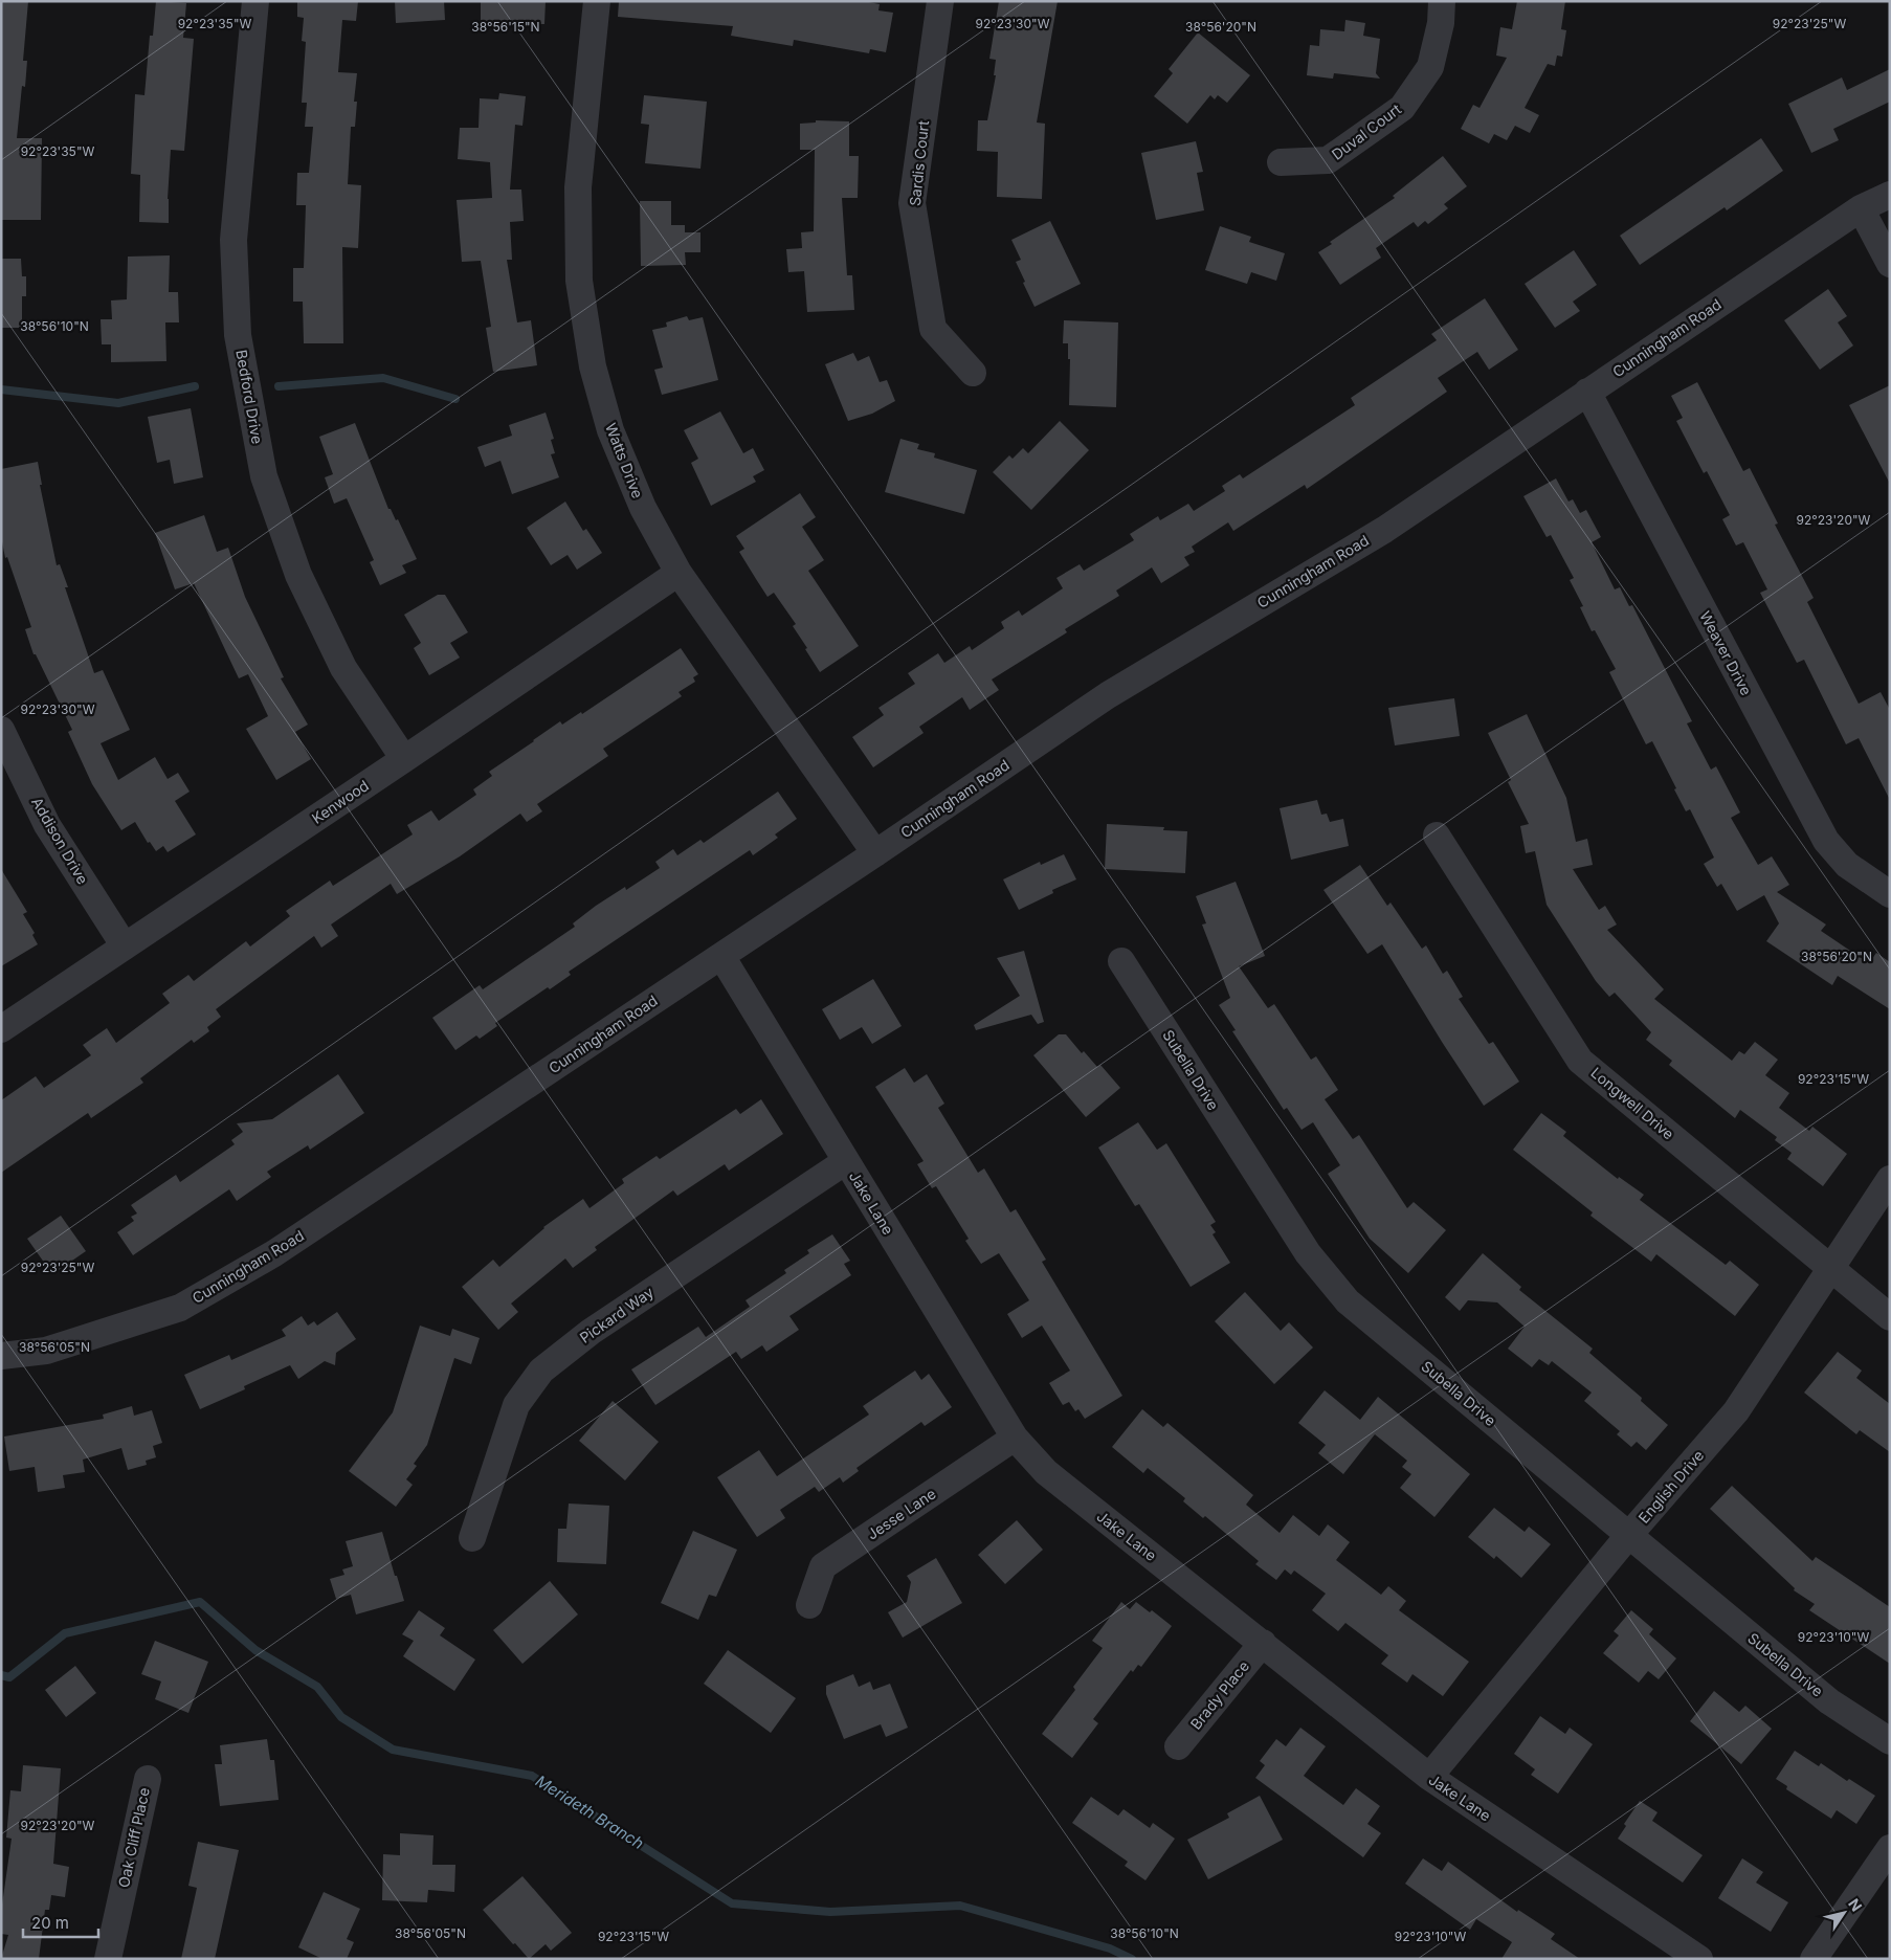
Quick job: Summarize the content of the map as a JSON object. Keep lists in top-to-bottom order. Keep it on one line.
{"streets":{"street":["Duval Court","Sardis Court","Cunningham Road","Bedford Drive","Watts Drive","Weaver Drive","Kenwood","Addison Drive","Subella Drive","Longwell Drive","Jake Lane","Pickard Way","English Drive","Jesse Lane","Brady Place","Oak Cliff Place"]},"crossings":[["Cunningham Road","Watts Drive"],["Cunningham Road","Weaver Drive"],["Cunningham Road","Jake Lane"],["Bedford Drive","Kenwood"],["Watts Drive","Kenwood"],["Kenwood","Addison Drive"],["Subella Drive","English Drive"],["Longwell Drive","English Drive"],["Jake Lane","Pickard Way"],["Jake Lane","English Drive"],["Jake Lane","Jesse Lane"],["Jake Lane","Brady Place"]],"water":["Merideth Branch"],"scale_bar":"20 m","north":"top right","coordinates":["92°23'35\"W","92°23'30\"W","92°23'25\"W","38°56'15\"N","38°56'20\"N","38°56'10\"N","92°23'20\"W","92°23'15\"W","38°56'05\"N","92°23'10\"W"]}
